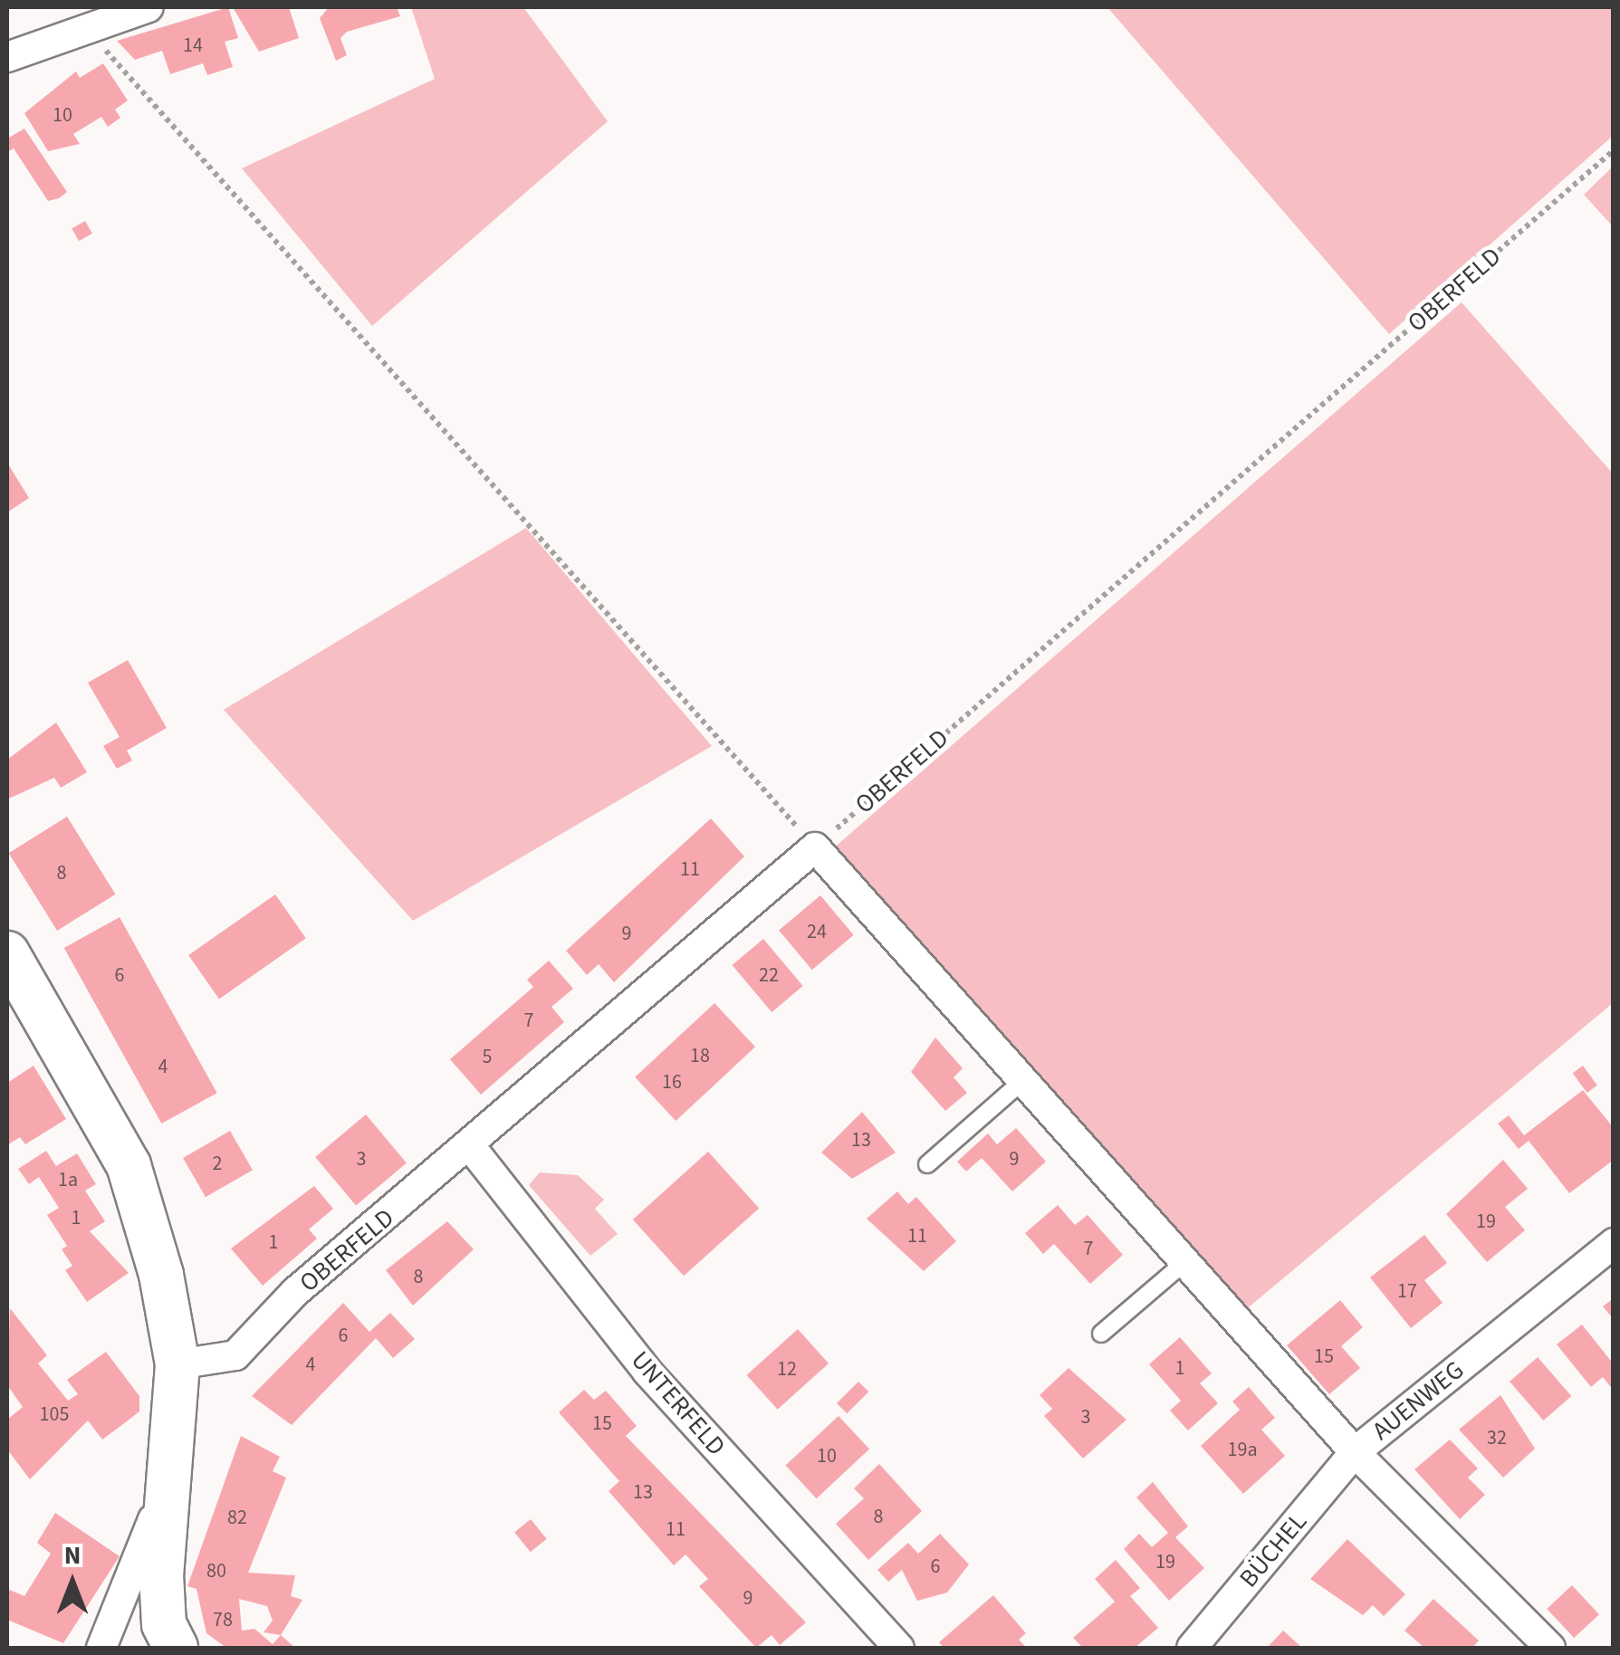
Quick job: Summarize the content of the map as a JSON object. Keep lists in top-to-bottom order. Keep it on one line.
{"streets":{"street":["OBERFELD","AUENWEG","UNTERFELD","BÜCHEL"]},"crossings":[["OBERFELD","UNTERFELD"],["AUENWEG","BÜCHEL"]],"house_numbers":["14","10","11","8","24","9","6","22","7","18","5","4","16","13","3","9","2","1a","1","19","11","1","7","8","17","6","15","4","1","12","105","3","15","32","19a","10","13","8","82","11","19","6","80","9","78"],"north":"top"}
